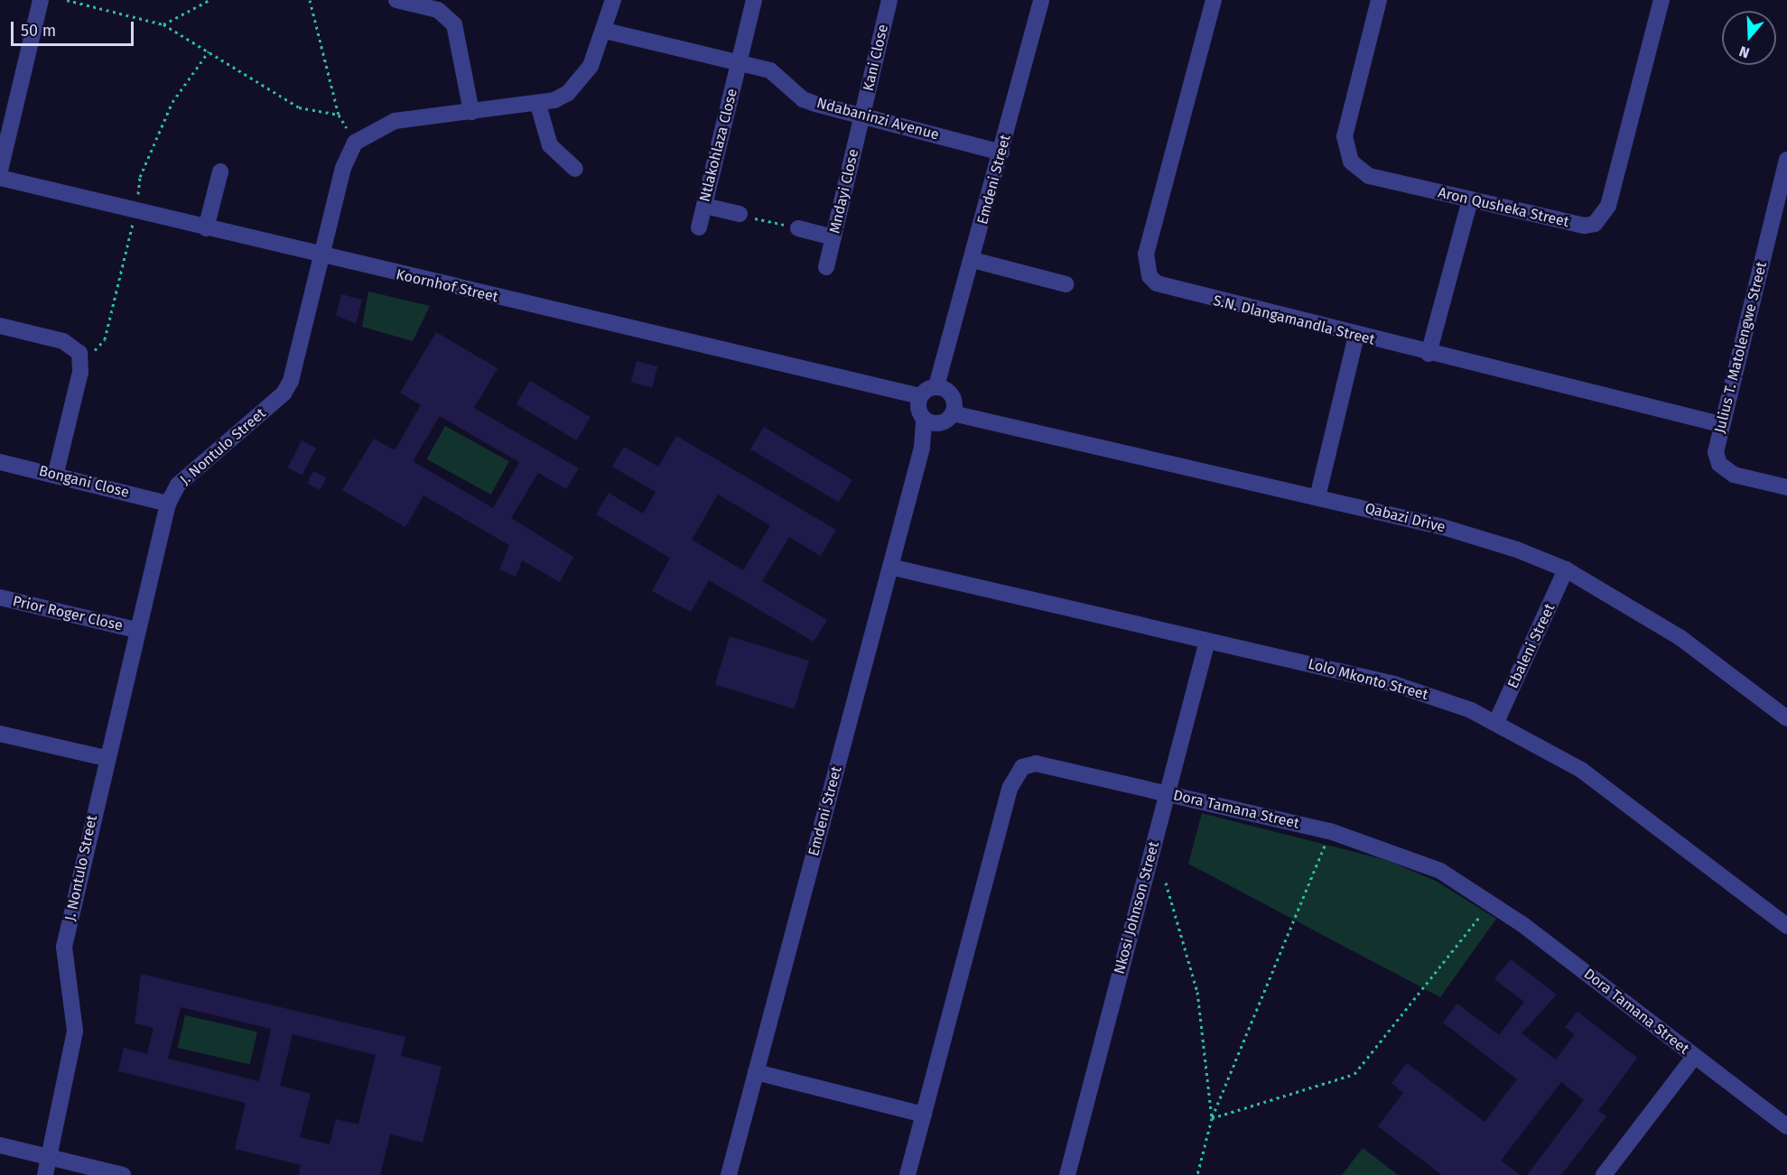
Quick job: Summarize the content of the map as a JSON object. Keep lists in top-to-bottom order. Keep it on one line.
{"streets":{"street":["Kani Close","Ndabaninzi Avenue","Ntlakohlaza Close","Emdeni Street","Mndayi Close","Aron Qusheka Street","Koornhof Street","S.N. Dlangamandla Street","Julius T. Matolengwe Street","J. Nontulo Street","Bongani Close","Qabazi Drive","Prior Roger Close","Ebaleni Street","Lolo Mkonto Street","Dora Tamana Street","Nkosi Johnson Street"]},"crossings":[["Kani Close","Ndabaninzi Avenue"],["Kani Close","Mndayi Close"],["Ndabaninzi Avenue","Ntlakohlaza Close"],["Ndabaninzi Avenue","Emdeni Street"],["Ndabaninzi Avenue","Mndayi Close"],["Emdeni Street","Koornhof Street"],["Emdeni Street","Qabazi Drive"],["Emdeni Street","Lolo Mkonto Street"],["Koornhof Street","J. Nontulo Street"],["S.N. Dlangamandla Street","Julius T. Matolengwe Street"],["J. Nontulo Street","Bongani Close"],["J. Nontulo Street","Prior Roger Close"],["Qabazi Drive","Ebaleni Street"],["Ebaleni Street","Lolo Mkonto Street"],["Lolo Mkonto Street","Nkosi Johnson Street"],["Dora Tamana Street","Nkosi Johnson Street"]],"scale_bar":"50 m","north":"bottom"}
